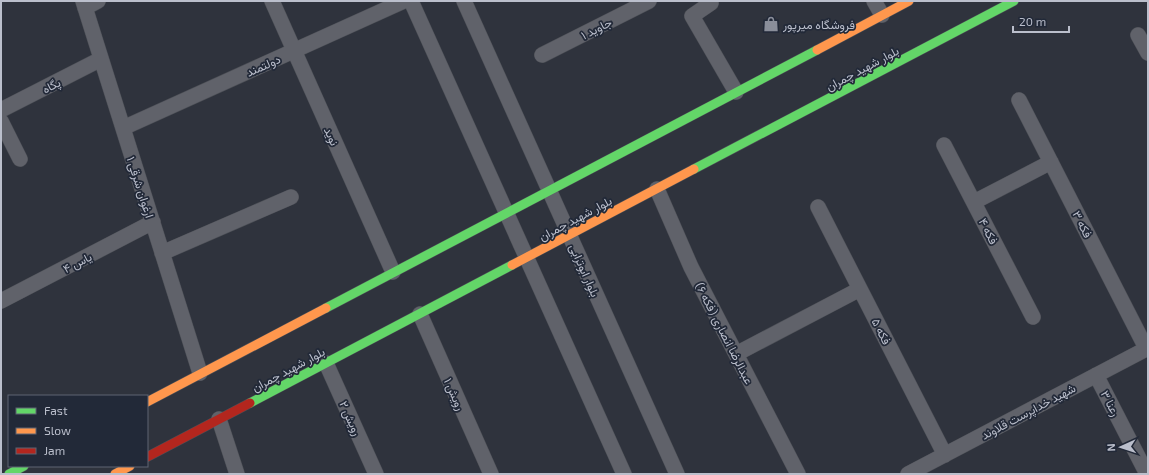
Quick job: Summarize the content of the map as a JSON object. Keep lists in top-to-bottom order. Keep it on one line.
{"streets":{"main road":["بلوار شهید چمران"],"street":["جاوید ۱","دولتمند","پگاه","نوید","ارغوان شرقی ۱","فکه ۳","فکه ۴","یاس ۴","بلوار ابوترابی","فکه ۵","عبدالرضا انصاری (فکه ۶)","رویش ۱","رعنا ۳","شهید خداپرست قلاوند","رویش ۲"]},"crossings":[["دولتمند","نوید"],["دولتمند","ارغوان شرقی ۱"],["بلوار شهید چمران","بلوار ابوترابی"],["بلوار شهید چمران","عبدالرضا انصاری (فکه ۶)"],["بلوار شهید چمران","رویش ۱"],["بلوار شهید چمران","رویش ۲"],["پگاه","ارغوان شرقی ۱"],["ارغوان شرقی ۱","یاس ۴"],["فکه ۳","شهید خداپرست قلاوند"],["فکه ۵","شهید خداپرست قلاوند"],["رعنا ۳","شهید خداپرست قلاوند"]],"places":{"shop":["فروشگاه میرپور"]},"legend":["Fast","Slow","Jam"],"scale_bar":"20 m","north":"left"}
